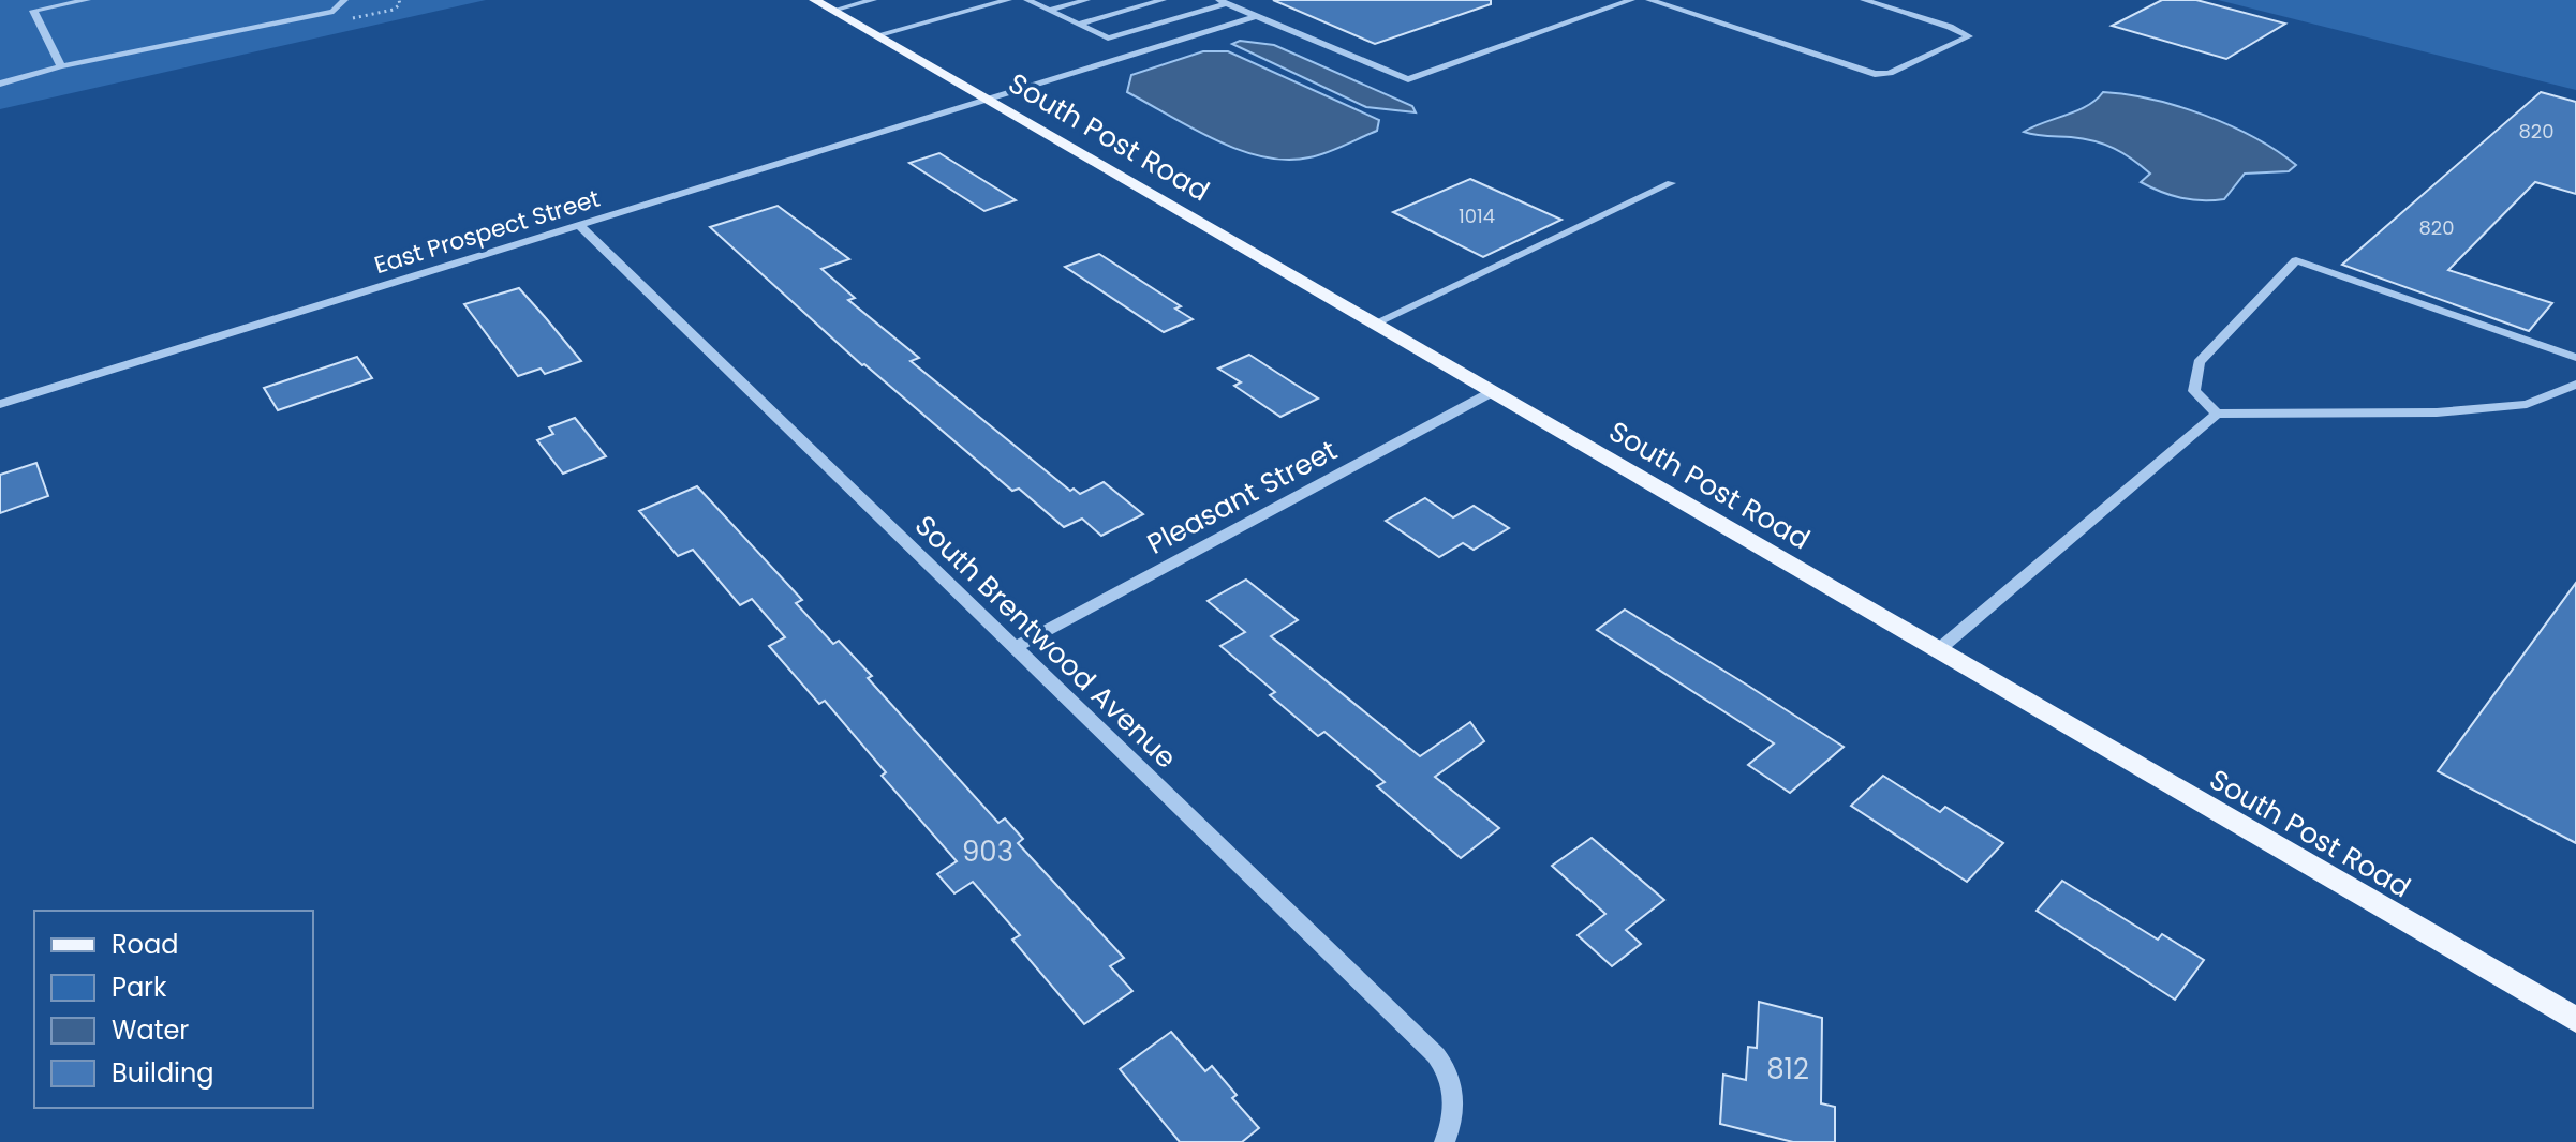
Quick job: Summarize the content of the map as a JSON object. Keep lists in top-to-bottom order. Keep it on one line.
{"streets":{"main road":["South Post Road"],"street":["East Prospect Street","Pleasant Street","South Brentwood Avenue"]},"crossings":[["South Post Road","East Prospect Street"],["South Post Road","Pleasant Street"],["East Prospect Street","South Brentwood Avenue"],["Pleasant Street","South Brentwood Avenue"]],"house_numbers":["820","1014","820","903","812"],"legend":["Road","Park","Water","Building"]}
